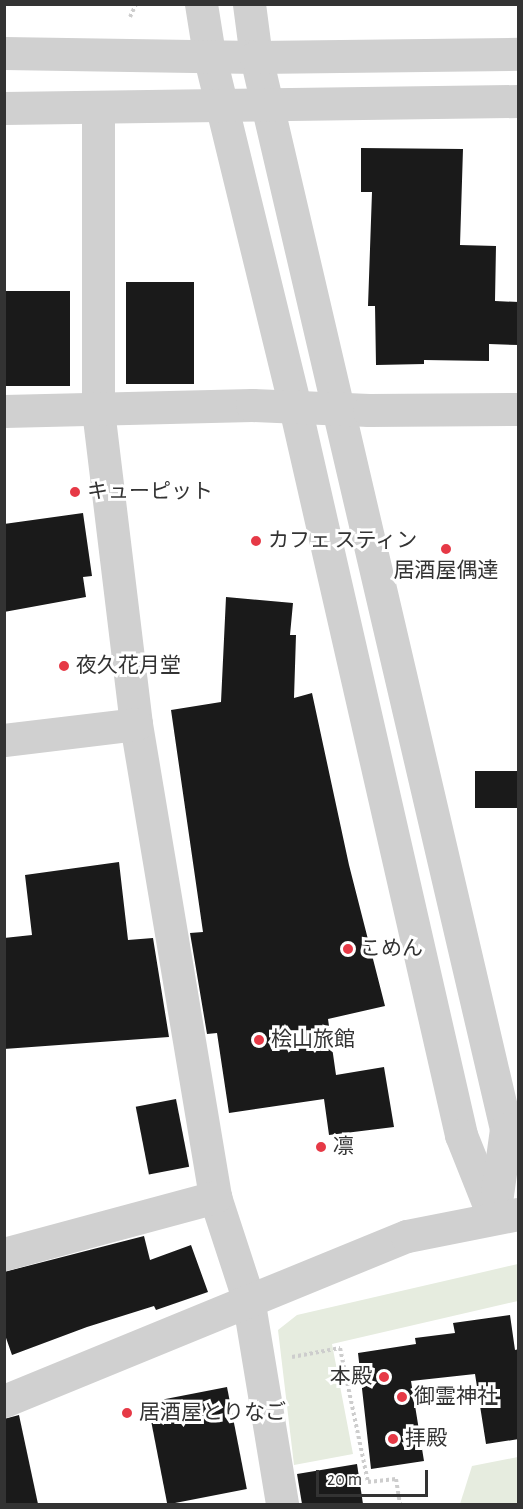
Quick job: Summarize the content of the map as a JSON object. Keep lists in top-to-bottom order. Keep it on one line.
{"places":["キューピット","カフェ スティン","居酒屋偶達","夜久花月堂","こめん","桧山旅館","凛","本殿","御霊神社","居酒屋とりなご","拝殿"],"scale_bar":"20 m"}
